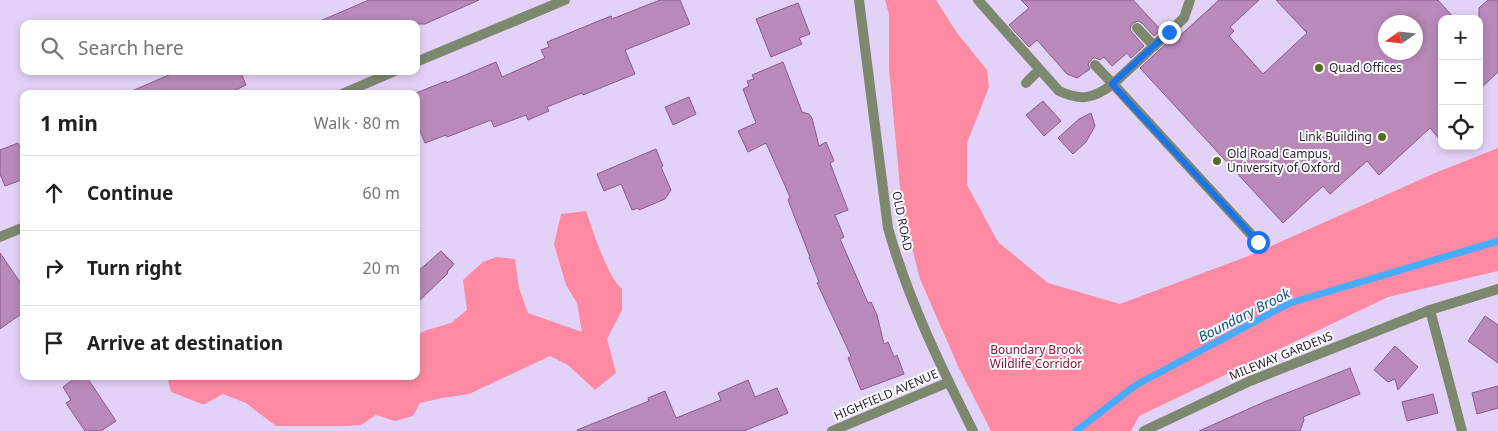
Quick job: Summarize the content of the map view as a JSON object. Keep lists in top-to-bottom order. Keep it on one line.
{"streets":{"street":["OLD ROAD","MILEWAY GARDENS","HIGHFIELD AVENUE"]},"crossings":[["OLD ROAD","HIGHFIELD AVENUE"]],"water":["Boundary Brook"],"parks":["Boundary Brook Wildlife Corridor"],"places":["Quad Offices","Link Building","Old Road Campus, University of Oxford"],"north":"left","page":{"map_buttons":["+","−"],"search":"Search here","heading":["1 min","Walk · 80 m"],"list":[["Continue","60 m"],["Turn right","20 m"],"Arrive at destination"]}}
